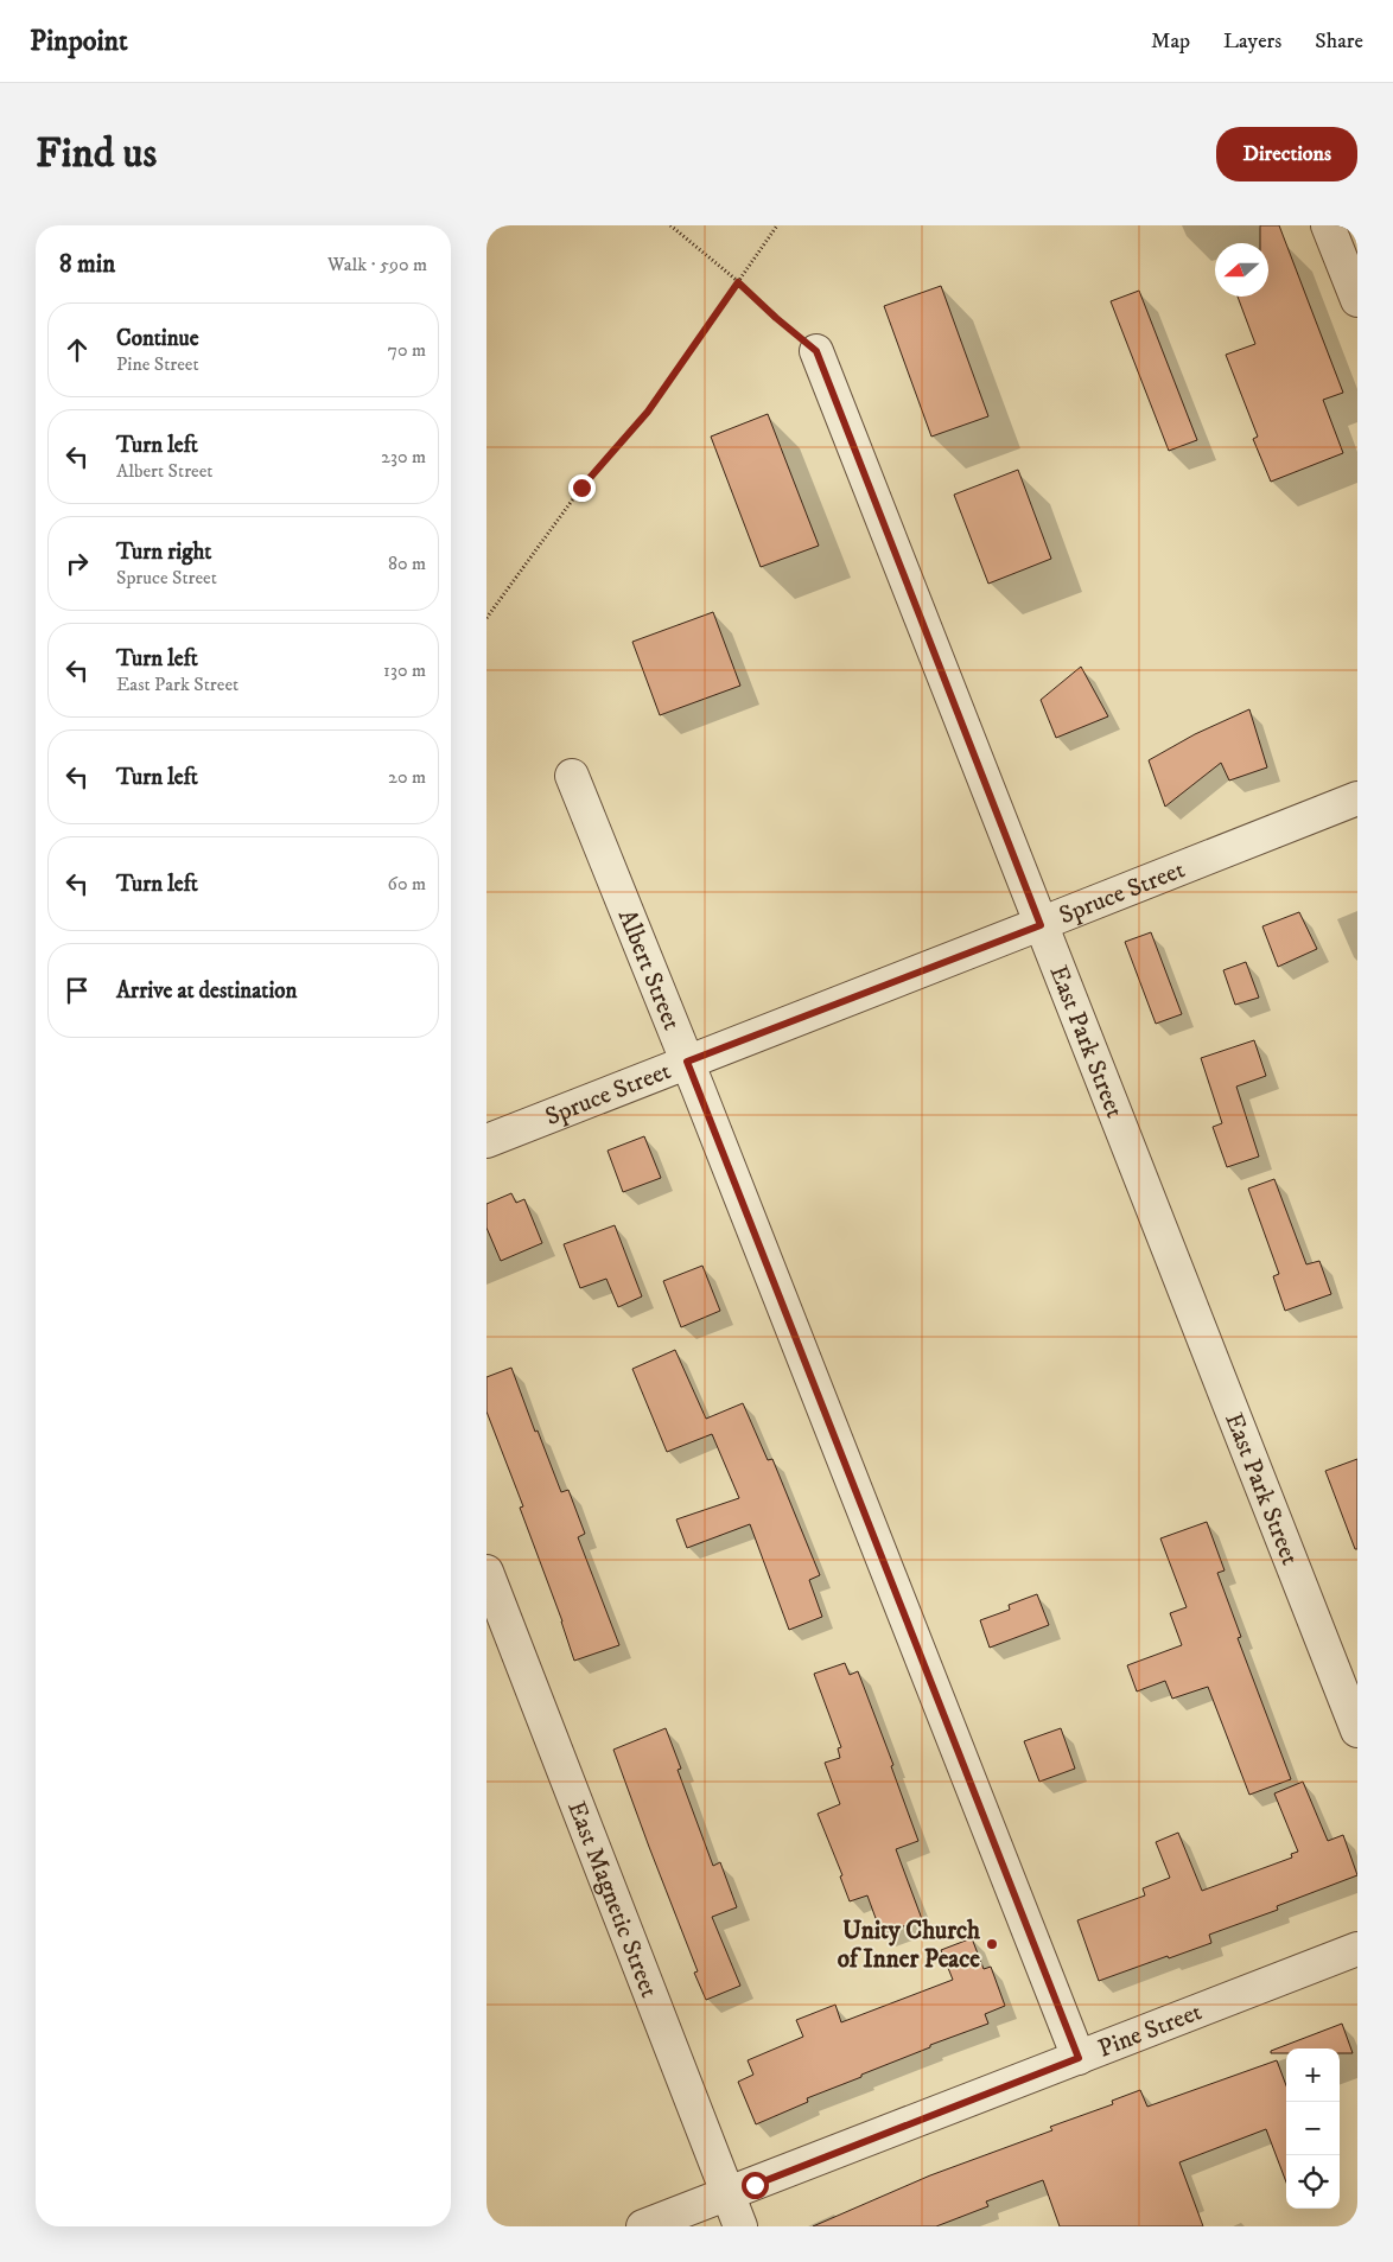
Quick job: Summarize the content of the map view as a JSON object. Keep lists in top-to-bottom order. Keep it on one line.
{"streets":{"street":["Spruce Street","Albert Street","East Park Street","East Magnetic Street","Pine Street"]},"crossings":[["Spruce Street","Albert Street"],["Spruce Street","East Park Street"],["Albert Street","Pine Street"],["East Magnetic Street","Pine Street"]],"places":["Unity Church of Inner Peace"],"north":"left","page":{"header":"Pinpoint","nav":["Map","Layers","Share"],"buttons":"Directions","title":"Find us","heading":["8 min","Walk · 590 m"],"list":[["Continue","Pine Street","70 m"],["Turn left","Albert Street","230 m"],["Turn right","Spruce Street","80 m"],["Turn left","East Park Street","130 m"],["Turn left","20 m"],["Turn left","60 m"],"Arrive at destination"],"map_buttons":["+","−"]}}
